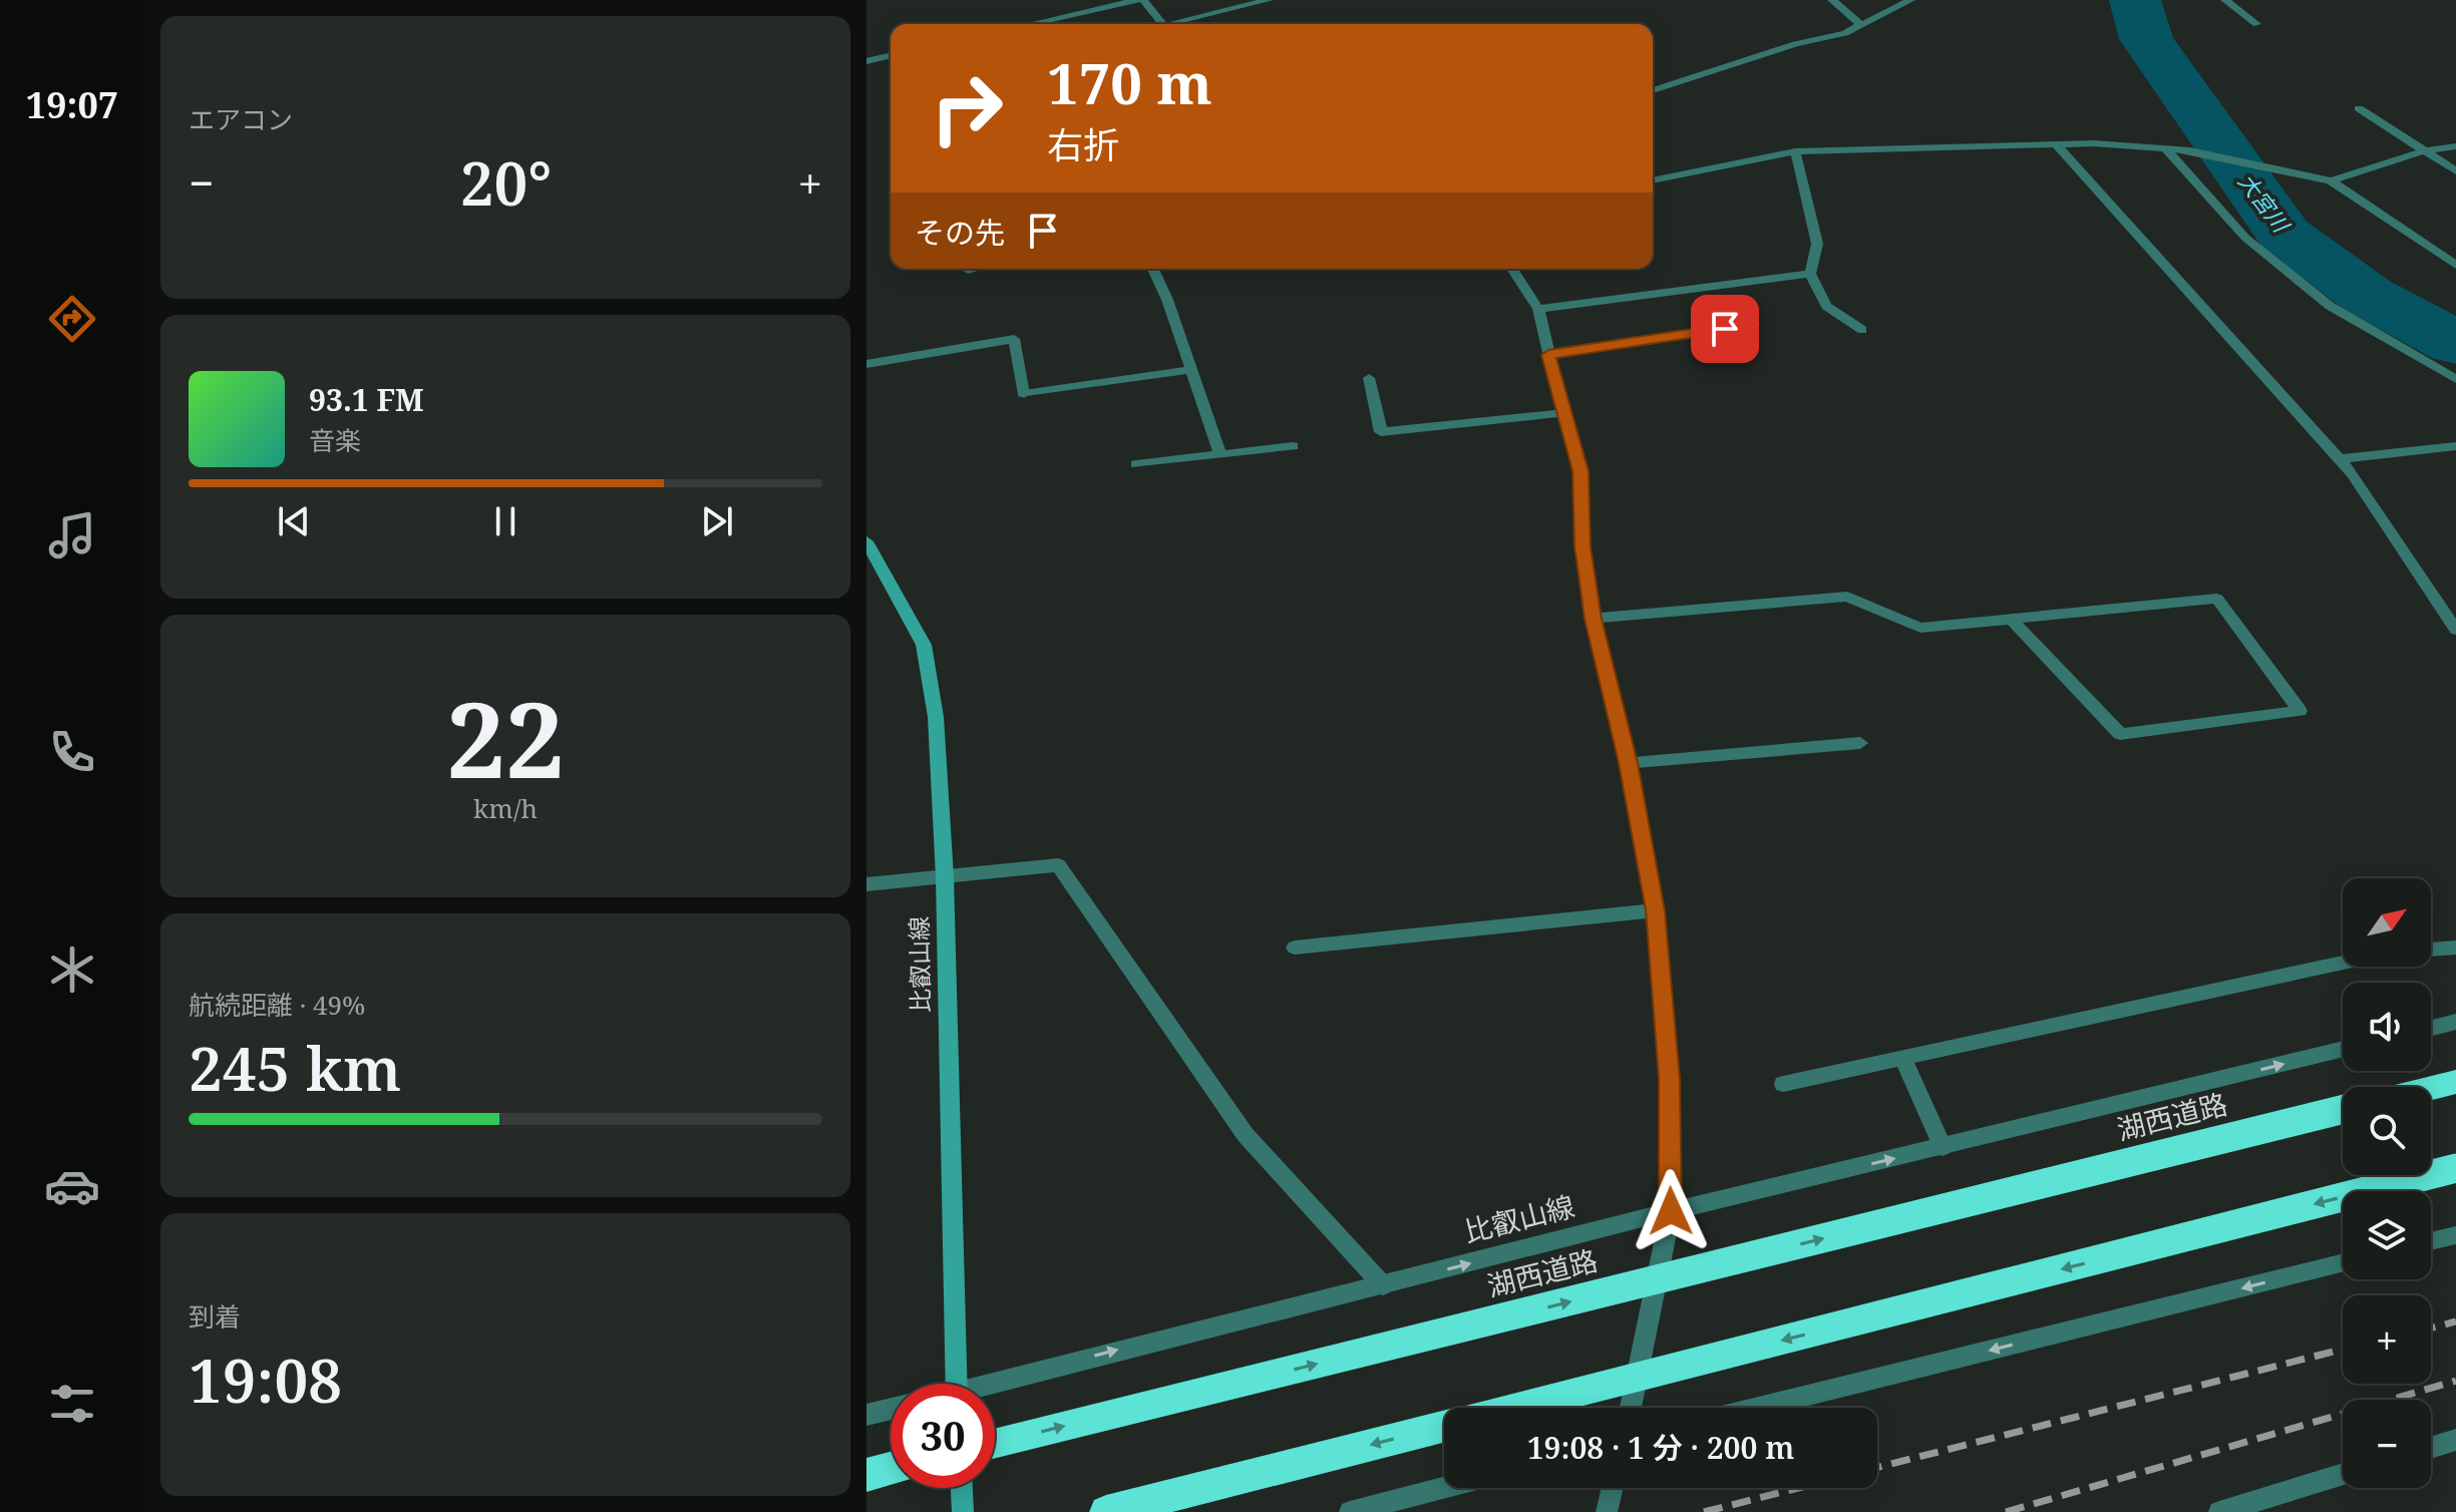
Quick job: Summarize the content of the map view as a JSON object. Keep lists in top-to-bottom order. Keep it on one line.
{"streets":{"highway":["湖西道路"],"main road":["比叡山線"]},"one_way":["比叡山線"],"water":["大宮川"],"north":"top right","page":{"tabs":"19:07","tile":["エアコン",["22","km/h"],["航続距離 · 49%","245 km"],["到着","19:08"]],"turn":["170 m","右折"],"heat":["−","20°","+"],"then":"その先","song":["93.1 FM","音楽"],"map_buttons":["+","−"],"limit":"30","trip":"19:08 · 1 分 · 200 m"}}
